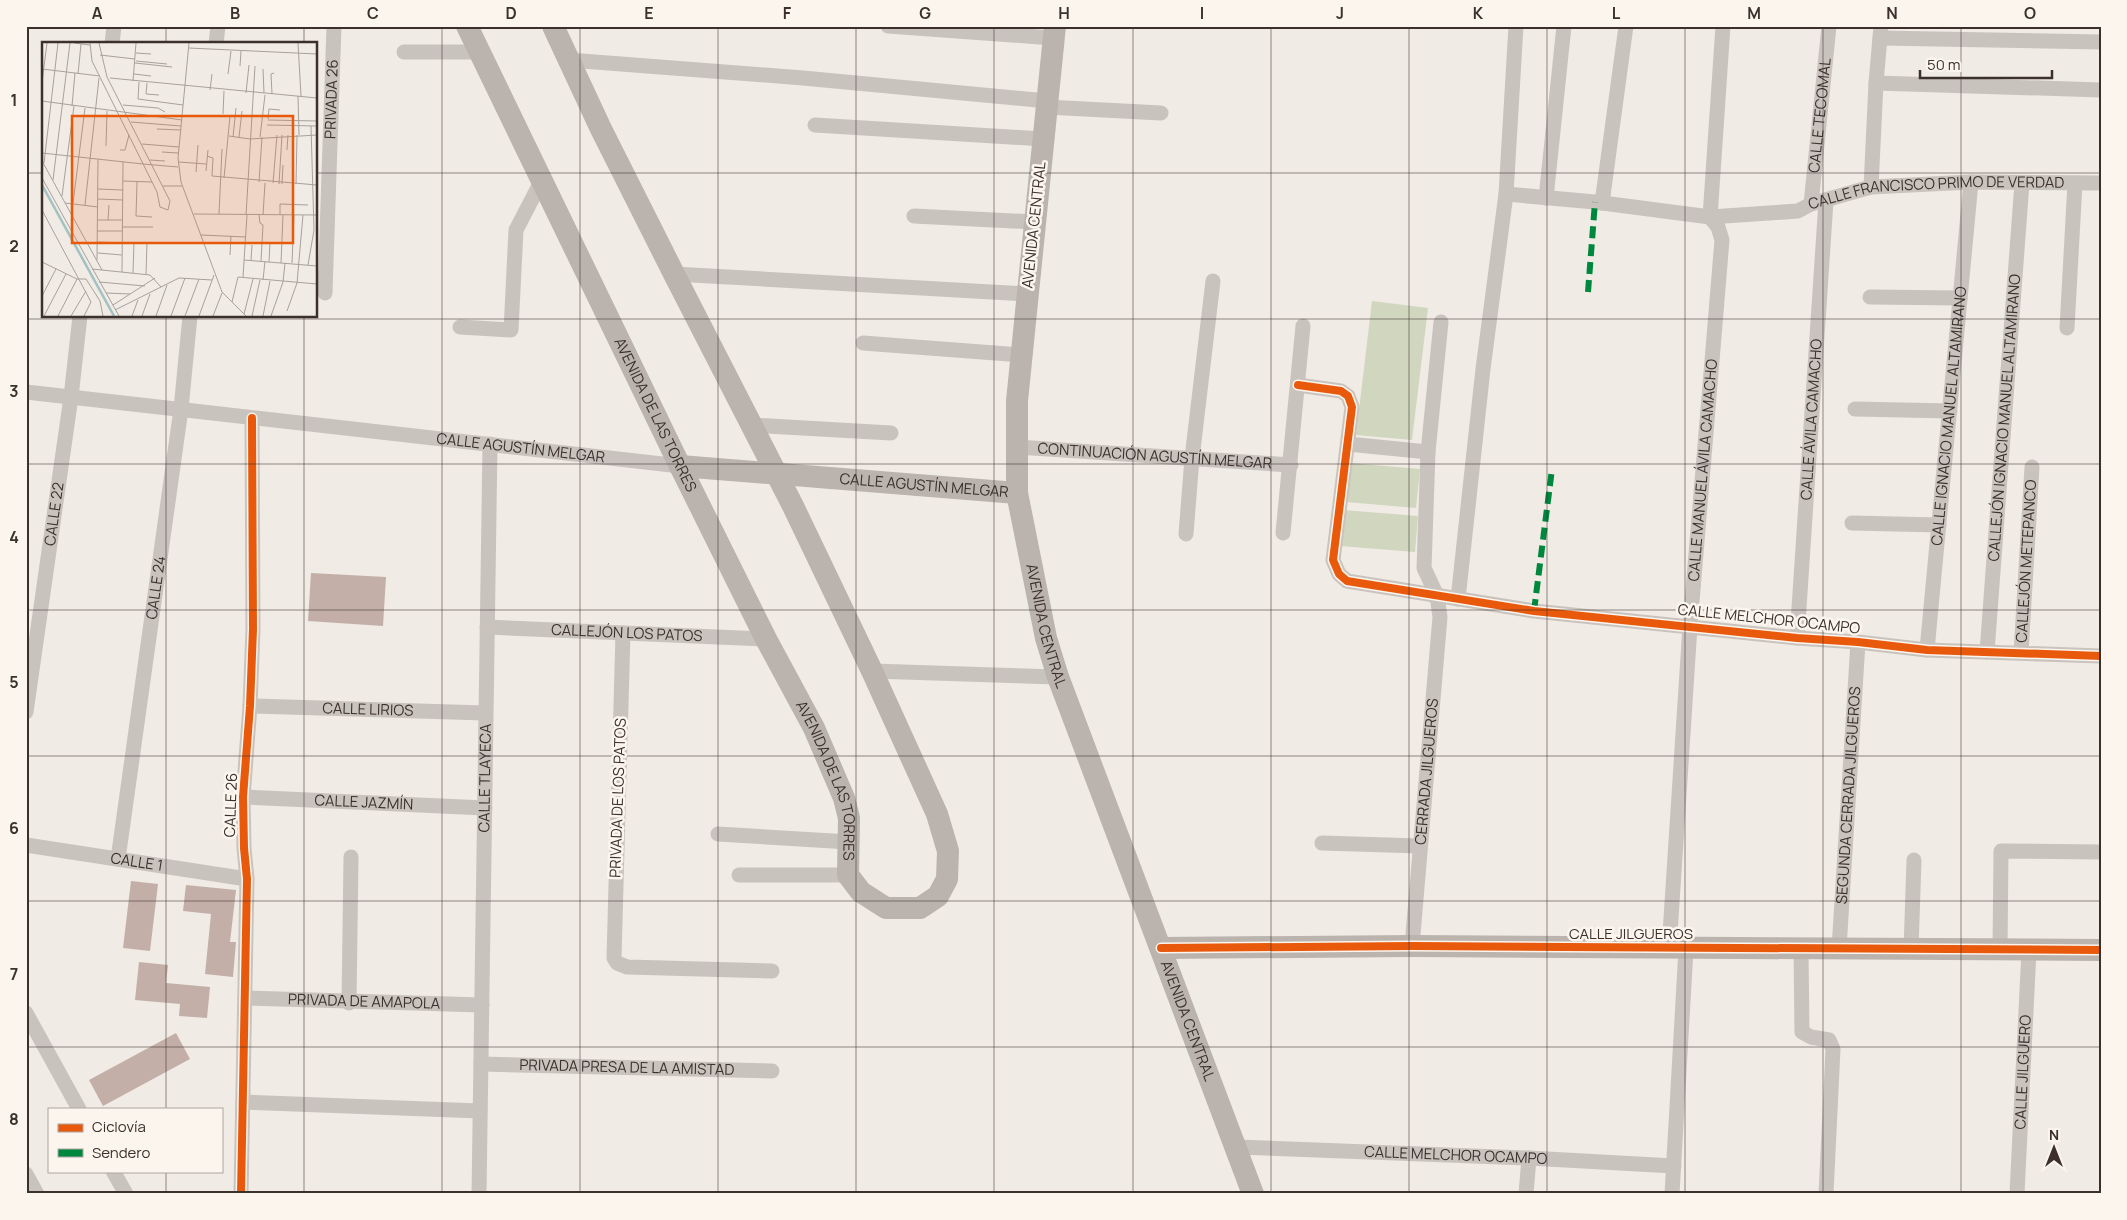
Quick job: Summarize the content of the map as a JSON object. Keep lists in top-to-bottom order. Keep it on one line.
{"streets":{"main road":["AVENIDA CENTRAL","AVENIDA DE LAS TORRES","CALLE AGUSTÍN MELGAR","CALLE JILGUEROS"],"street":["PRIVADA 26","CALLE TECOMAL","CALLE FRANCISCO PRIMO DE VERDAD","CALLE IGNACIO MANUEL ALTAMIRANO","CALLEJÓN IGNACIO MANUEL ALTAMIRANO","CALLE ÁVILA CAMACHO","CONTINUACIÓN AGUSTÍN MELGAR","CALLE MANUEL ÁVILA CAMACHO","CALLE 22","CALLEJÓN METEPANCO","CALLE 24","CALLE MELCHOR OCAMPO","CALLEJÓN LOS PATOS","CALLE LIRIOS","CERRADA JILGUEROS","CALLE TLAYECA","SEGUNDA CERRADA JILGUEROS","PRIVADA DE LOS PATOS","CALLE JAZMÍN","CALLE 26","CALLE 1","PRIVADA DE AMAPOLA","PRIVADA PRESA DE LA AMISTAD","CALLE JILGUERO"]},"crossings":[["CALLE TECOMAL","CALLE FRANCISCO PRIMO DE VERDAD"],["CALLE TECOMAL","CALLE ÁVILA CAMACHO"],["CALLE FRANCISCO PRIMO DE VERDAD","CALLE IGNACIO MANUEL ALTAMIRANO"],["CALLE FRANCISCO PRIMO DE VERDAD","CALLEJÓN IGNACIO MANUEL ALTAMIRANO"],["CALLE FRANCISCO PRIMO DE VERDAD","CALLE ÁVILA CAMACHO"],["CALLE FRANCISCO PRIMO DE VERDAD","CALLE MANUEL ÁVILA CAMACHO"],["AVENIDA CENTRAL","CALLE AGUSTÍN MELGAR"],["AVENIDA CENTRAL","CONTINUACIÓN AGUSTÍN MELGAR"],["AVENIDA CENTRAL","CALLE MELCHOR OCAMPO"],["AVENIDA CENTRAL","CALLE JILGUEROS"],["AVENIDA DE LAS TORRES","CALLE AGUSTÍN MELGAR"],["AVENIDA DE LAS TORRES","CALLEJÓN LOS PATOS"],["CALLE IGNACIO MANUEL ALTAMIRANO","CALLE MELCHOR OCAMPO"],["CALLEJÓN IGNACIO MANUEL ALTAMIRANO","CALLE MELCHOR OCAMPO"],["CALLE ÁVILA CAMACHO","CALLE MELCHOR OCAMPO"],["CALLE AGUSTÍN MELGAR","CALLE 22"],["CALLE AGUSTÍN MELGAR","CALLE 24"],["CALLE AGUSTÍN MELGAR","CALLE TLAYECA"],["CALLE AGUSTÍN MELGAR","CALLE 26"],["CALLE MANUEL ÁVILA CAMACHO","CALLE MELCHOR OCAMPO"],["CALLE MANUEL ÁVILA CAMACHO","CALLE JILGUEROS"],["CALLEJÓN METEPANCO","CALLE MELCHOR OCAMPO"],["CALLE 24","CALLE 1"],["CALLE MELCHOR OCAMPO","CERRADA JILGUEROS"],["CALLE MELCHOR OCAMPO","SEGUNDA CERRADA JILGUEROS"],["CALLEJÓN LOS PATOS","CALLE TLAYECA"],["CALLEJÓN LOS PATOS","PRIVADA DE LOS PATOS"],["CALLE LIRIOS","CALLE TLAYECA"],["CALLE LIRIOS","CALLE 26"],["CERRADA JILGUEROS","CALLE JILGUEROS"],["CALLE TLAYECA","CALLE JAZMÍN"],["CALLE TLAYECA","PRIVADA DE AMAPOLA"],["CALLE TLAYECA","PRIVADA PRESA DE LA AMISTAD"],["SEGUNDA CERRADA JILGUEROS","CALLE JILGUEROS"],["CALLE JAZMÍN","CALLE 26"],["CALLE 26","CALLE 1"],["CALLE 26","PRIVADA DE AMAPOLA"],["CALLE JILGUEROS","CALLE JILGUERO"]],"legend":["Ciclovía","Sendero"],"scale_bar":"50 m","north":"top","grid":{"columns":["A","B","C","D","E","F","G","H","I","J","K","L","M","N","O"],"rows":["1","2","3","4","5","6","7","8"]}}
